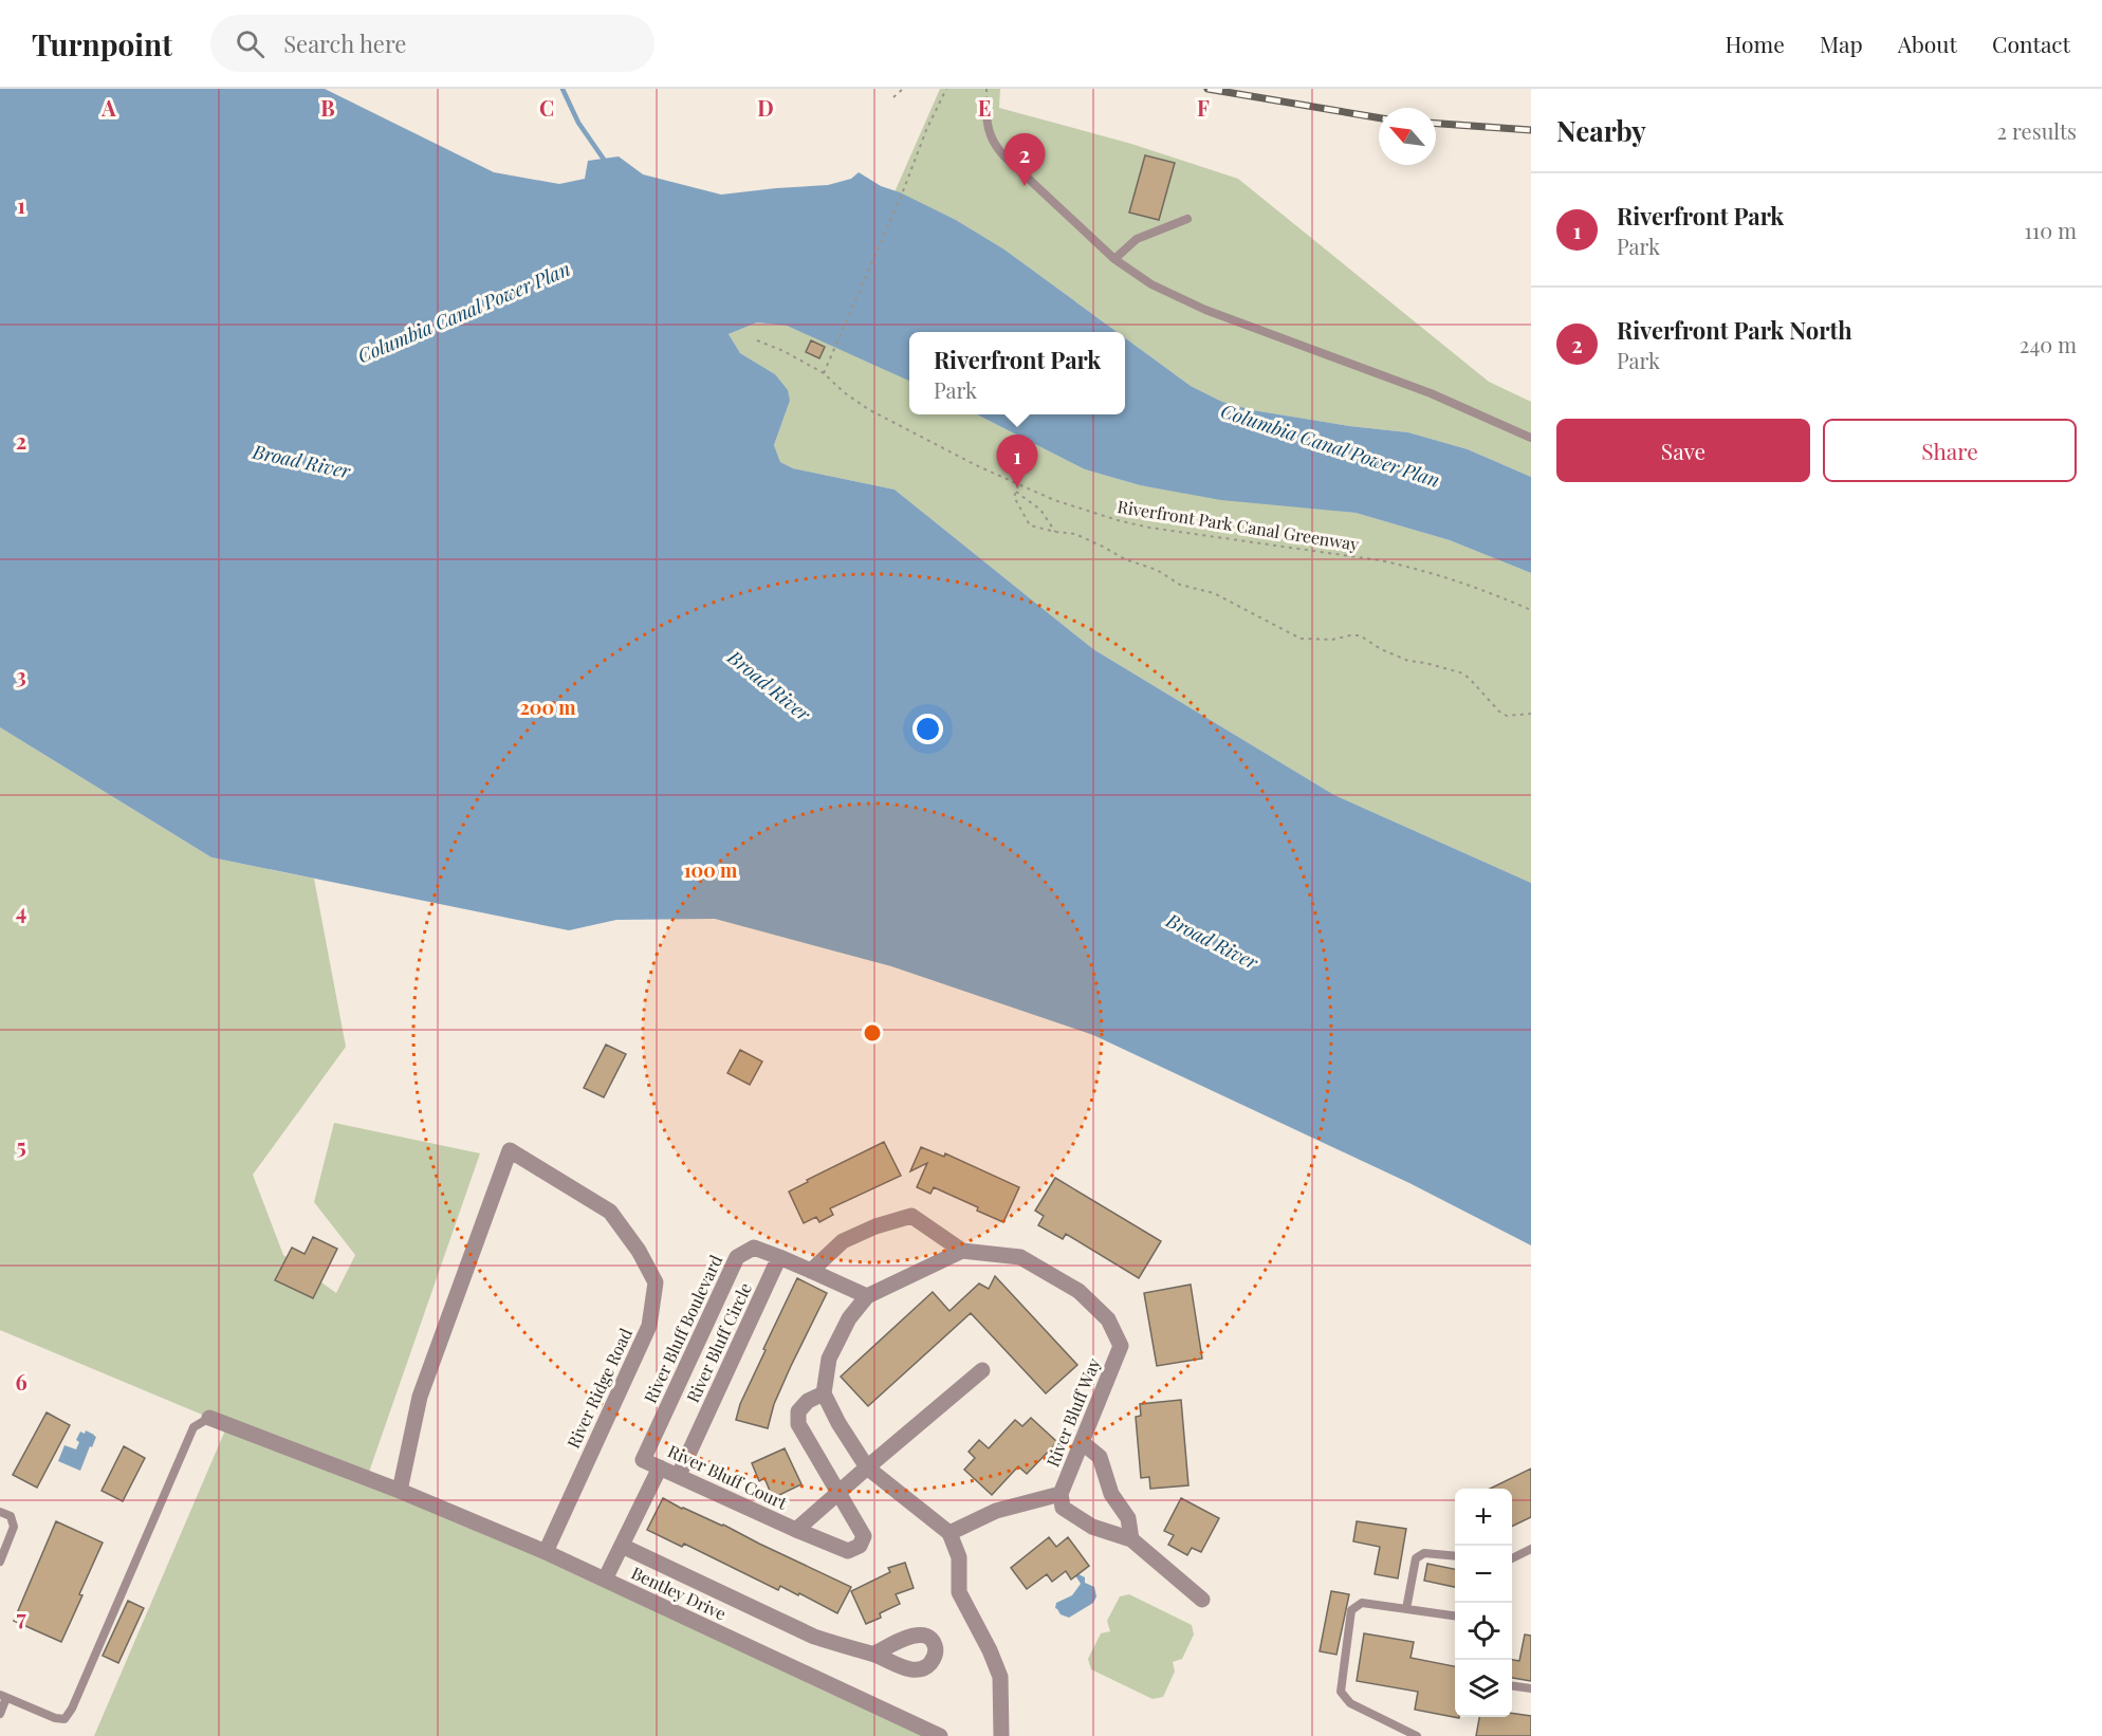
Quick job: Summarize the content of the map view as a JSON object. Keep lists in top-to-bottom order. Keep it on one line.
{"streets":{"street":["River Bluff Boulevard","River Bluff Circle","River Ridge Road","River Bluff Way","River Bluff Court","Bentley Drive"],"path":["Riverfront Park Canal Greenway"]},"crossings":[["River Bluff Boulevard","River Bluff Circle"],["River Bluff Boulevard","River Bluff Court"],["River Bluff Circle","River Bluff Court"],["River Ridge Road","Bentley Drive"]],"water":["Columbia Canal Power Plan","Broad River"],"north":"top left","page":{"header":"Turnpoint","search":"Search here","nav":["Home","Map","About","Contact"],"heading":["Nearby","2 results"],"pins":["2","1"],"list":[{"mark":"1","name":"Riverfront Park","note":"Park","value":"110 m"},{"mark":"2","name":"Riverfront Park North","note":"Park","value":"240 m"}],"popup":["Riverfront Park","Park"],"buttons":["Save","Share"],"map_buttons":["+","−"]},"grid":{"columns":["A","B","C","D","E","F"],"rows":["1","2","3","4","5","6","7"]},"rings":["200 m","100 m"]}
